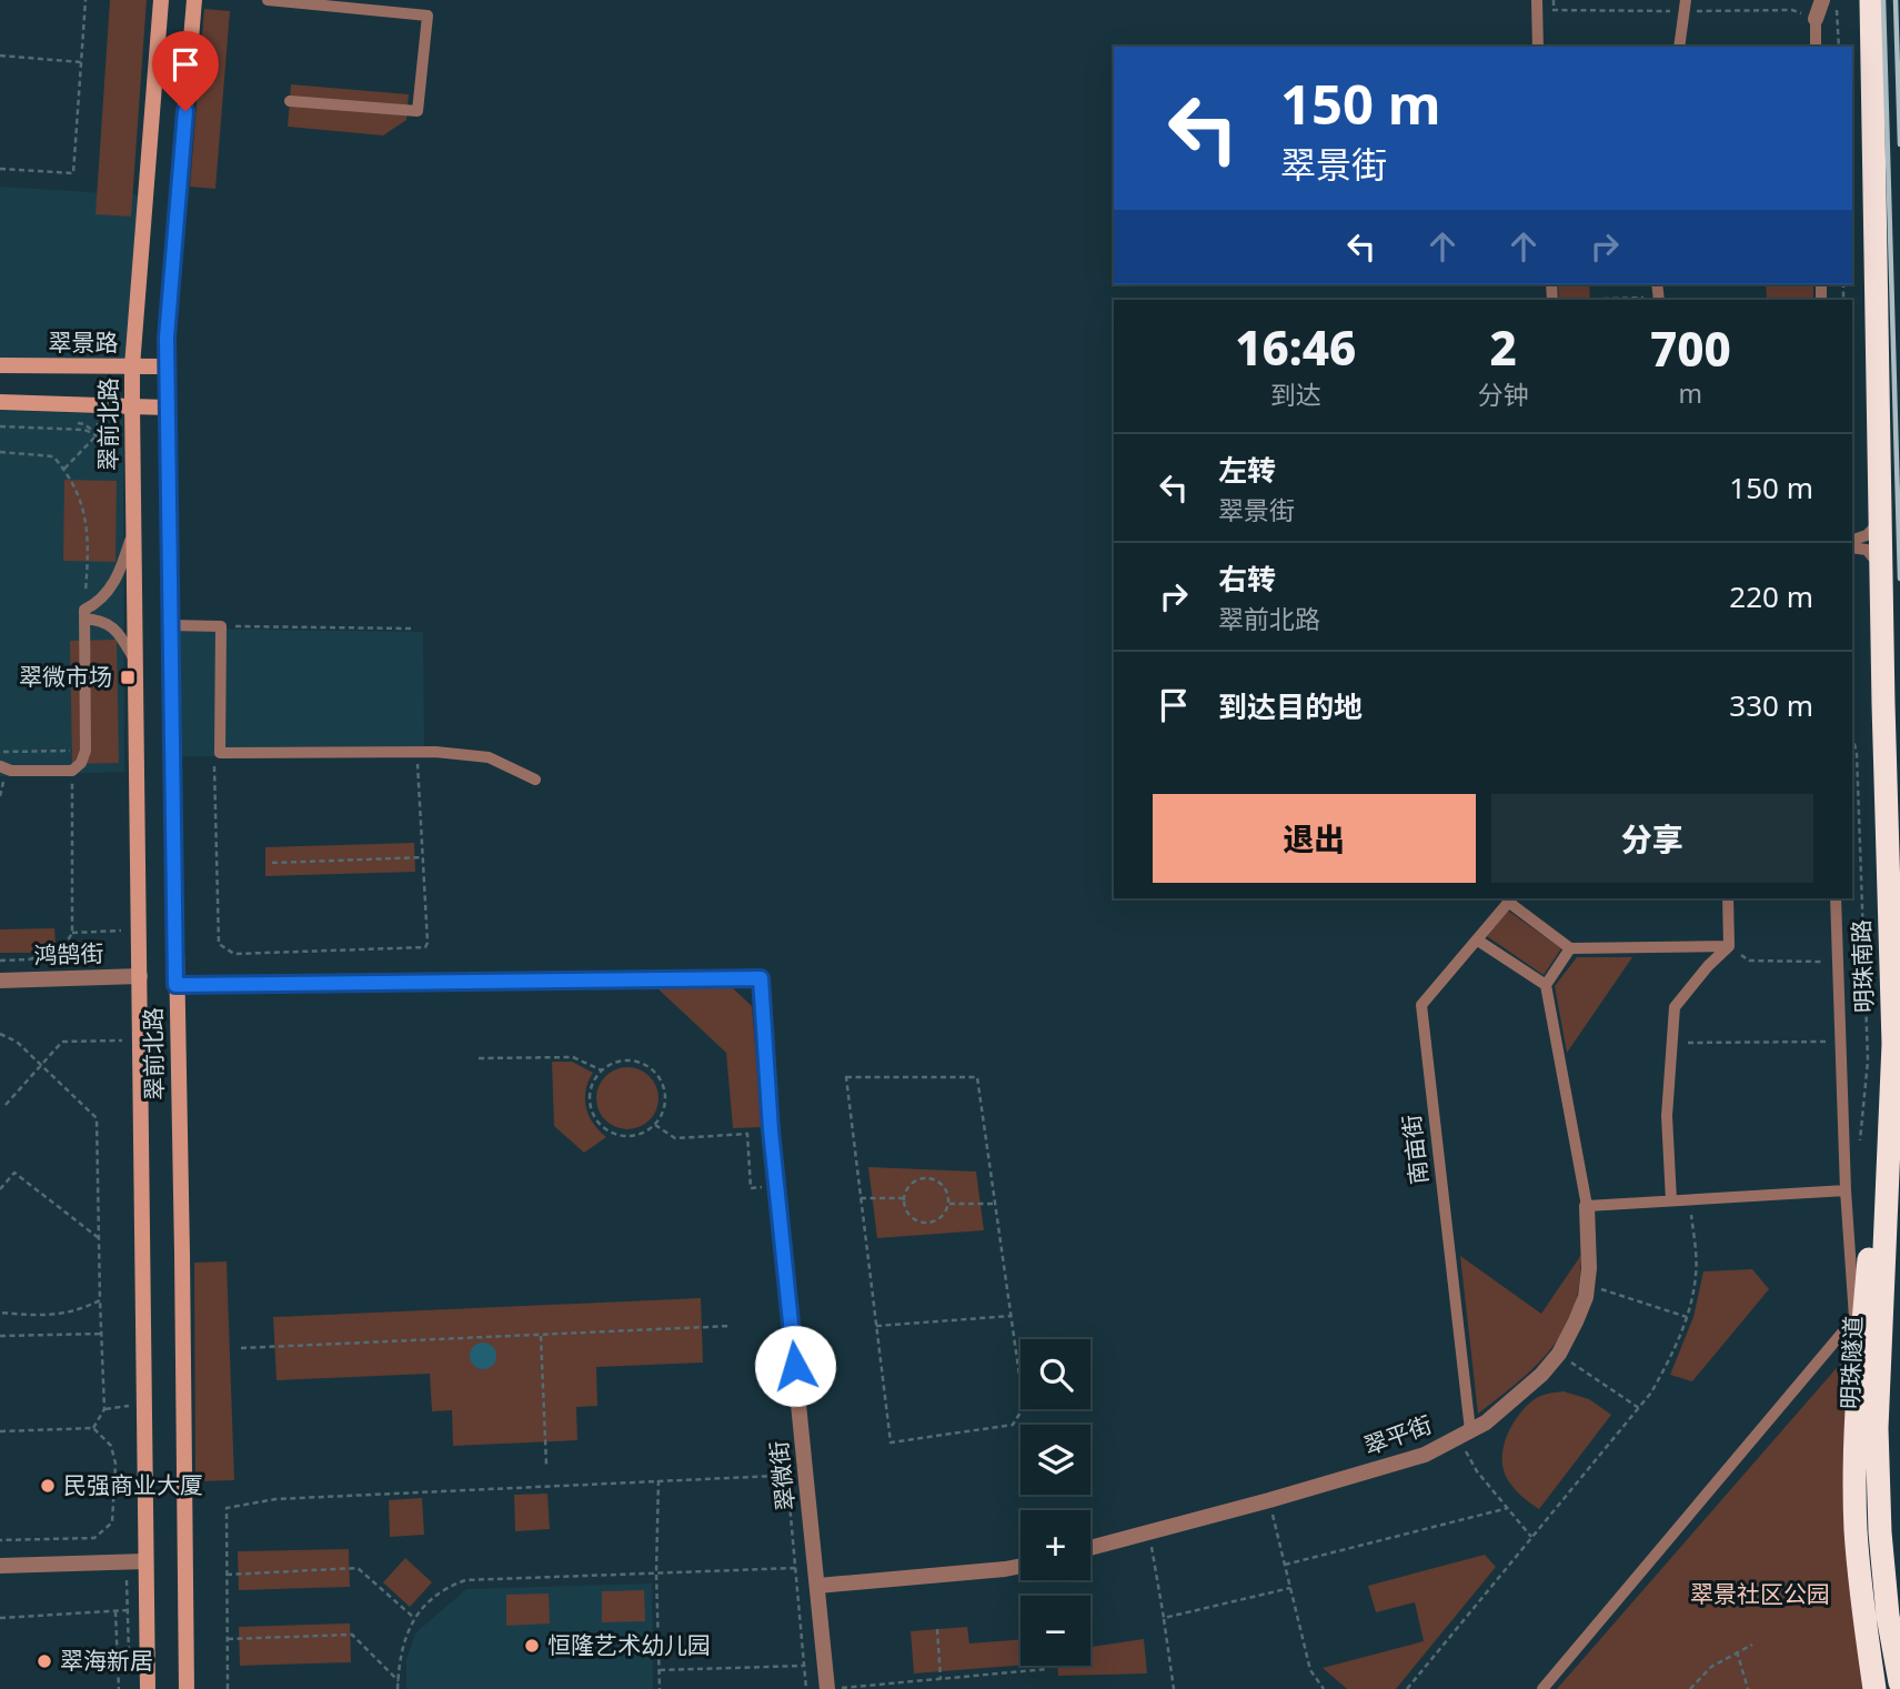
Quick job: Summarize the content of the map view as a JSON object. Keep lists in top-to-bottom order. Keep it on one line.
{"streets":{"highway":["明珠南路","明珠隧道"],"main road":["翠景路","翠前北路"],"street":["鸿鹄街","翠平街","翠微街"],"lane":["南亩街"]},"crossings":[["翠景路","翠前北路"],["翠前北路","鸿鹄街"],["翠前北路","翠微街"],["明珠南路","明珠隧道"],["南亩街","翠平街"]],"parks":["翠景社区公园"],"places":{"transit":["翠微市场"],"other":["民强商业大厦","恒隆艺术幼儿园","翠海新居"]},"page":{"turn":["150 m","翠景街"],"eta":["16:46","到达","2","分钟","700","m"],"list":[{"name":"左转","note":"翠景街","value":"150 m"},{"name":"右转","note":"翠前北路","value":"220 m"},{"name":"到达目的地","value":"330 m"}],"buttons":["退出","分享"],"map_buttons":["+","−"]}}
